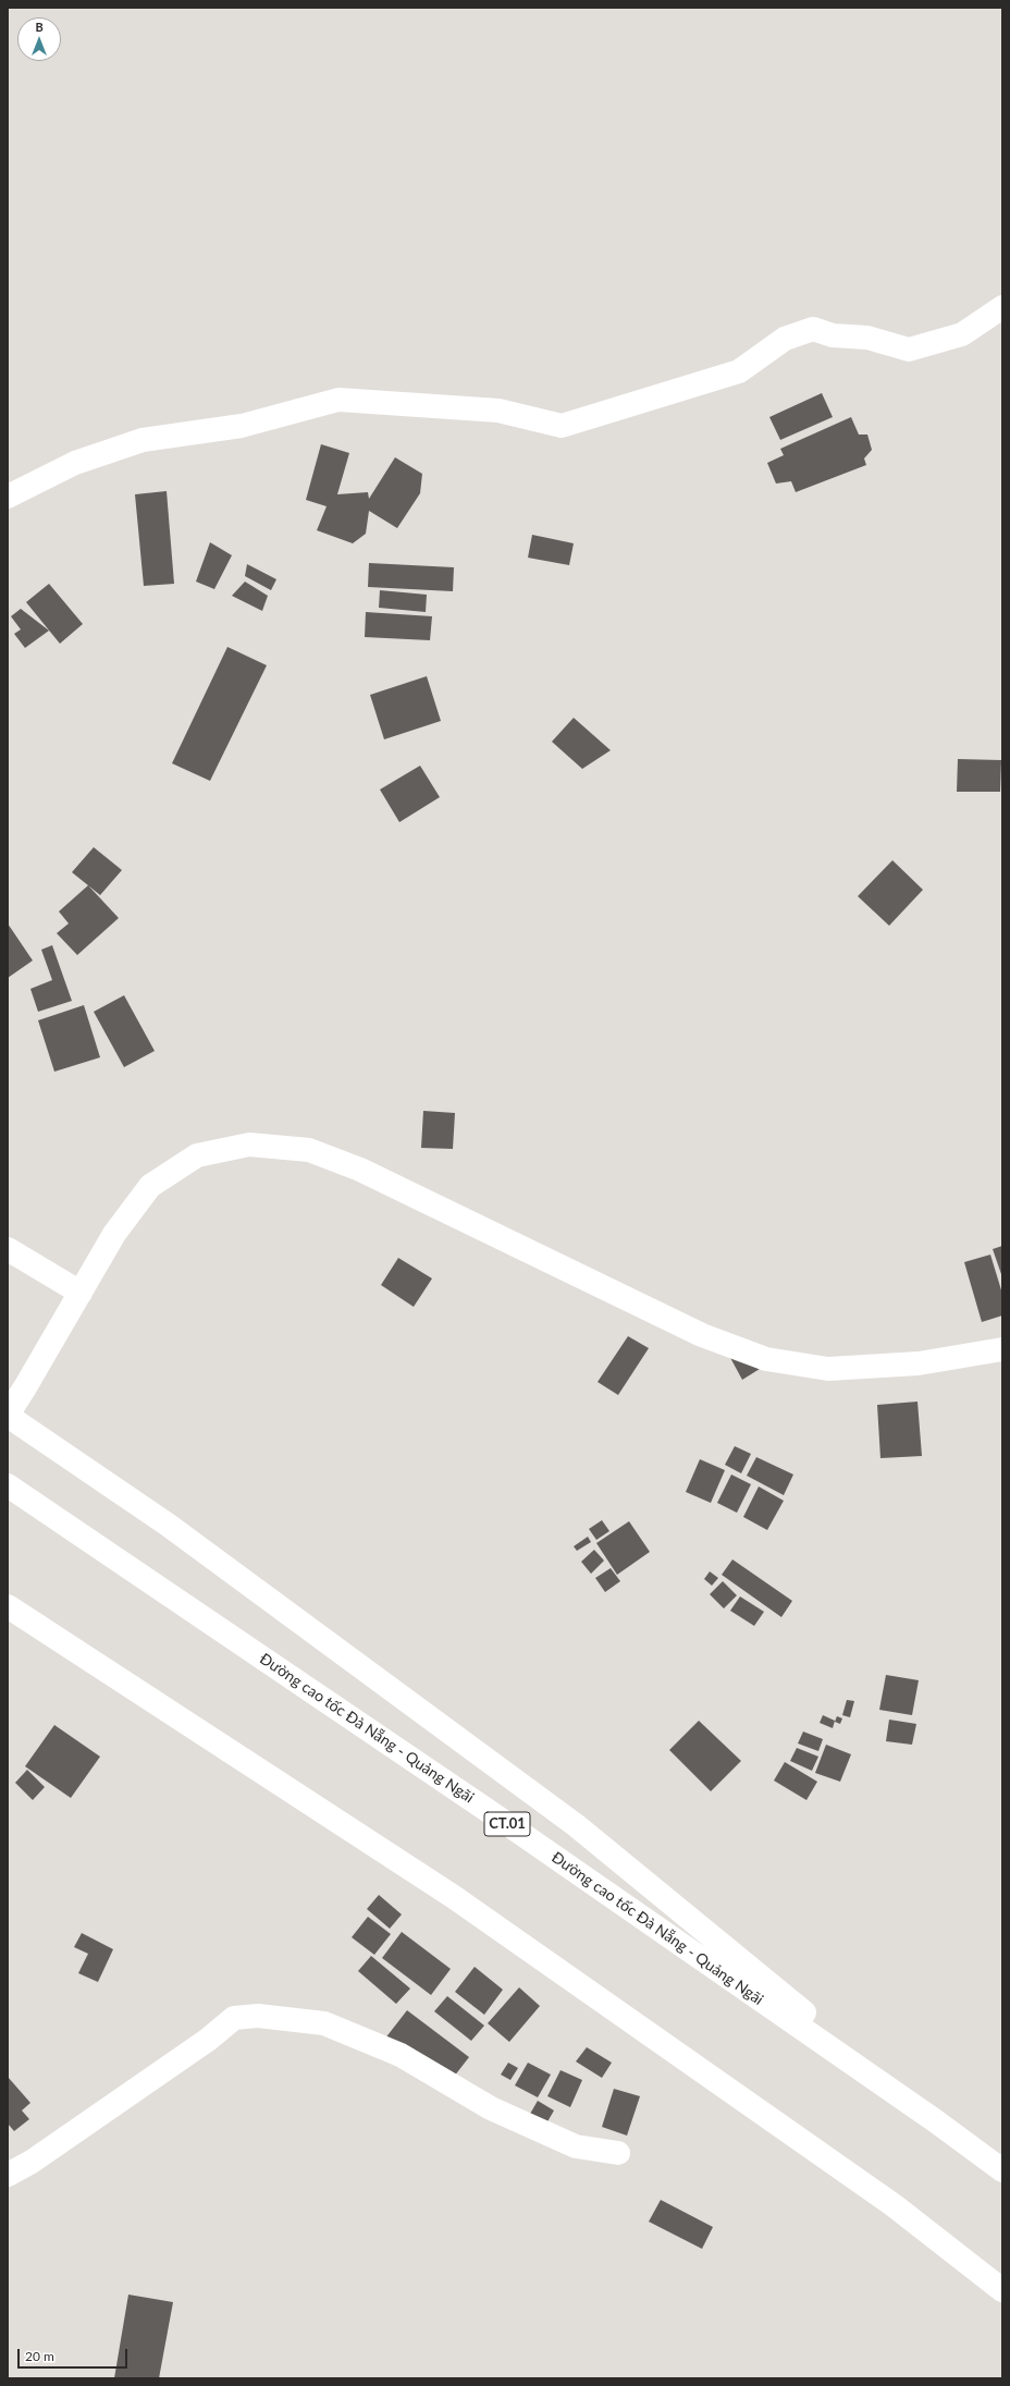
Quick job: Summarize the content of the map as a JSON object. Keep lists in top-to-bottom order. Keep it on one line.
{"streets":{"main road":["Đường cao tốc Đà Nẵng - Quảng Ngãi","CT.01"]},"scale_bar":"20 m","north":"top"}
